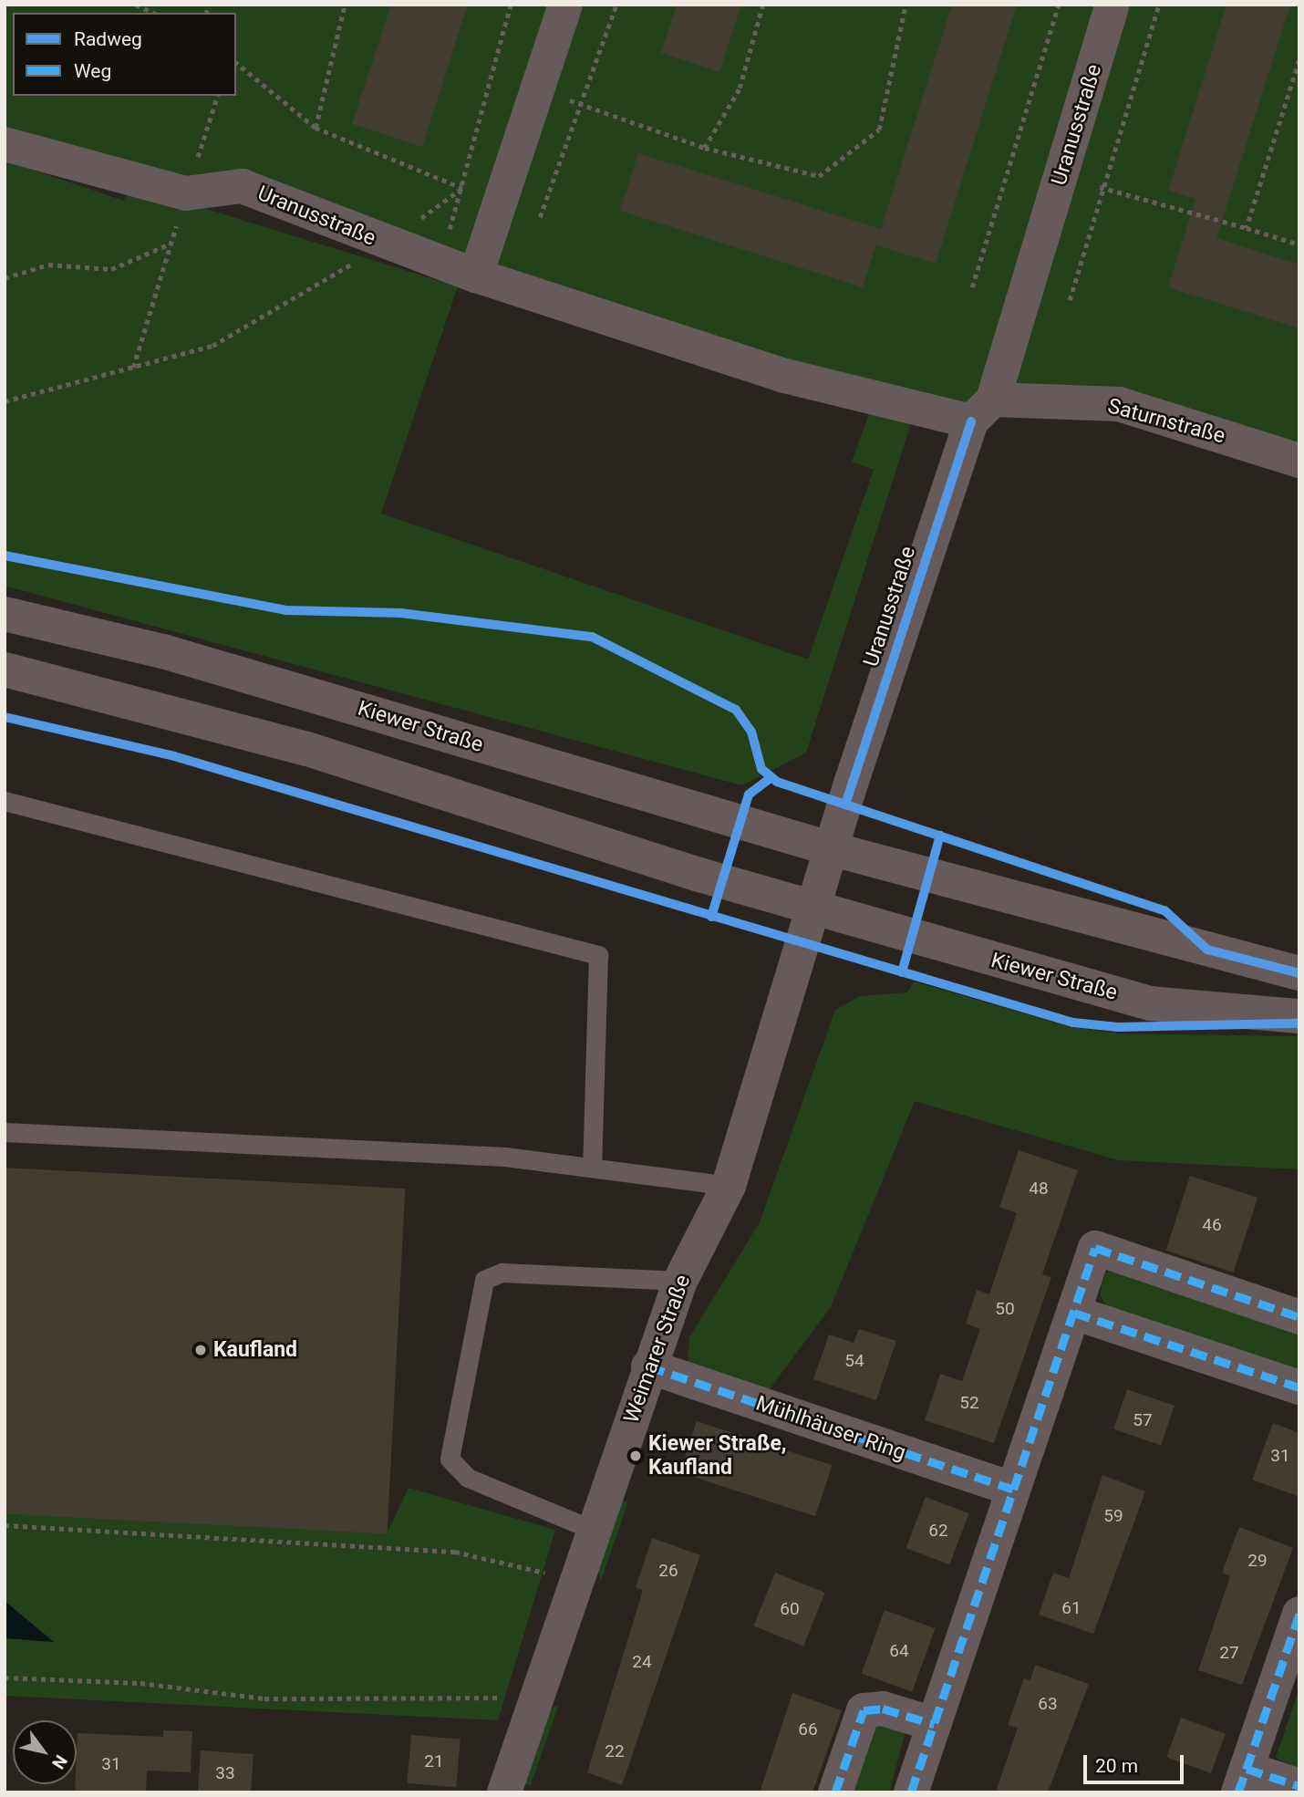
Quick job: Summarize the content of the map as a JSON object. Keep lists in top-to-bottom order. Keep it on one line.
{"streets":{"main road":["Kiewer Straße"],"street":["Uranusstraße","Saturnstraße","Weimarer Straße","Mühlhäuser Ring"]},"crossings":[["Uranusstraße","Saturnstraße"],["Uranusstraße","Kiewer Straße"],["Kiewer Straße","Weimarer Straße"],["Weimarer Straße","Mühlhäuser Ring"]],"places":["Kaufland","Kiewer Straße, Kaufland"],"house_numbers":["48","46","50","54","52","57","31","59","62","29","26","61","60","64","27","24","63","66","22","21","31","33"],"legend":["Radweg","Weg"],"scale_bar":"20 m","north":"bottom right"}
